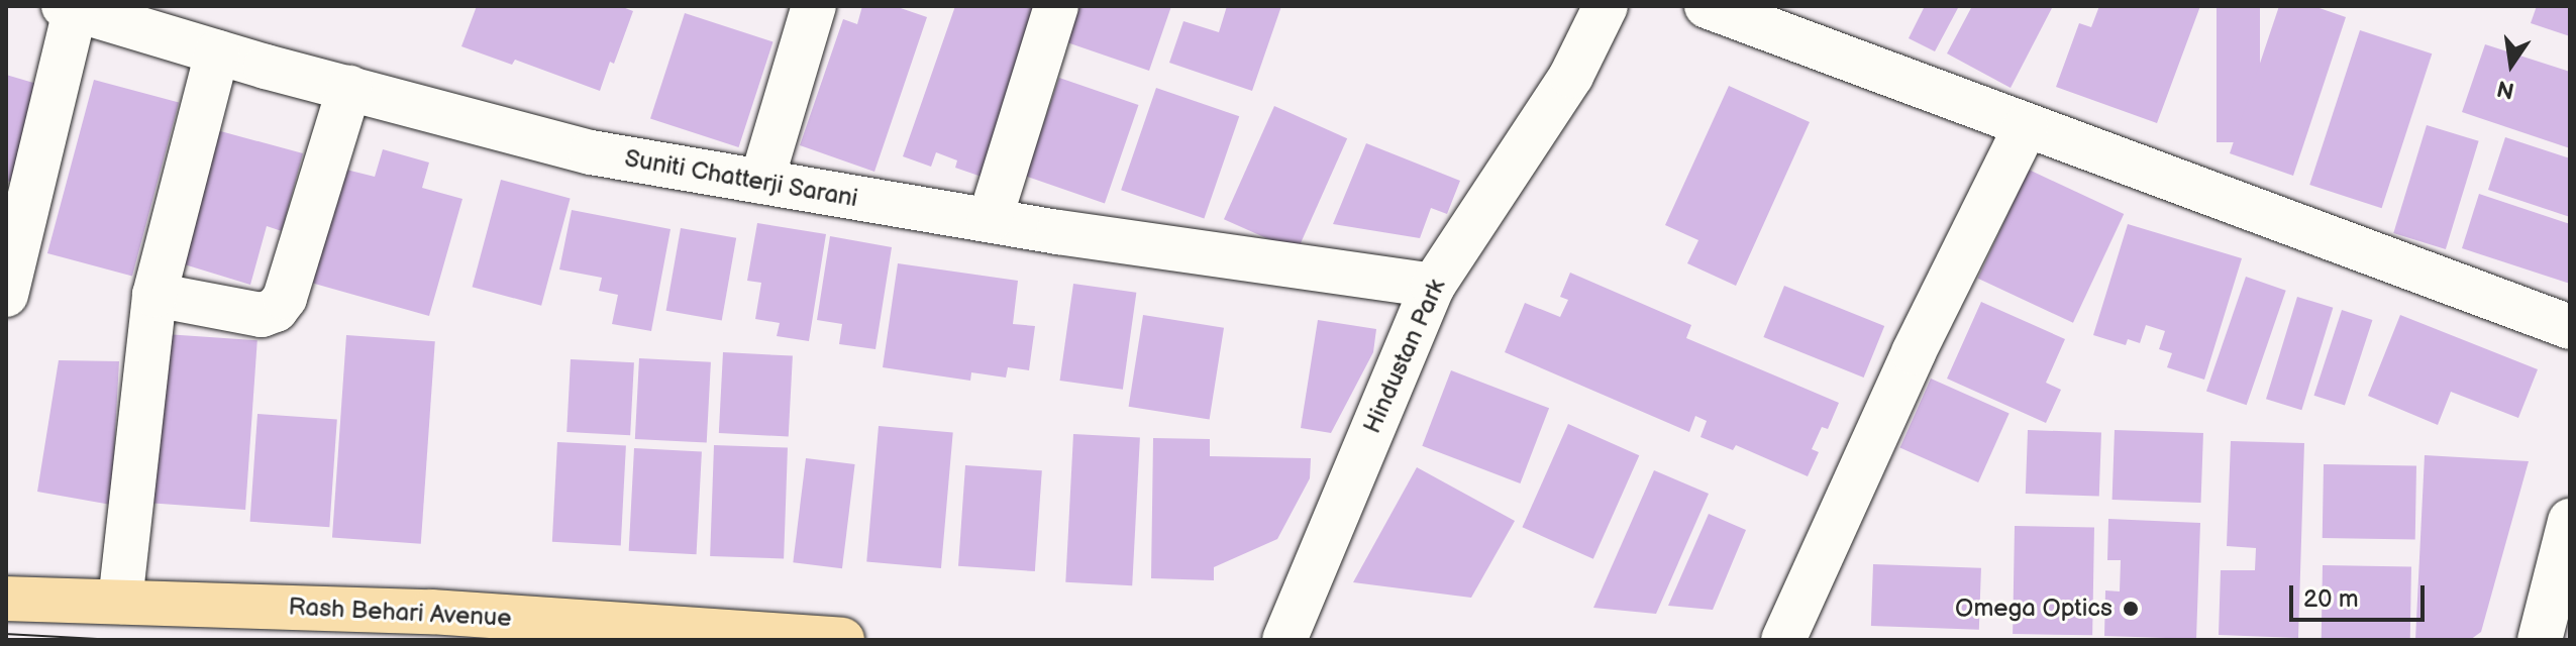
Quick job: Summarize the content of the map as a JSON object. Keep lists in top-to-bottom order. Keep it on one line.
{"streets":{"main road":["Rash Behari Avenue"],"street":["Suniti Chatterji Sarani","Hindustan Park"]},"crossings":[["Suniti Chatterji Sarani","Hindustan Park"]],"places":["Omega Optics"],"scale_bar":"20 m","north":"bottom"}
